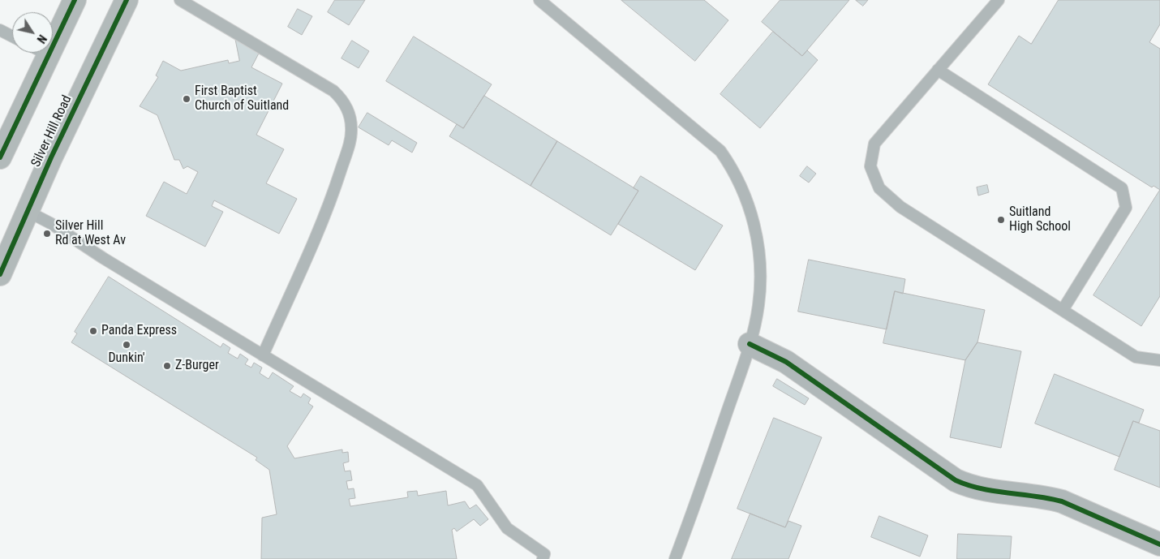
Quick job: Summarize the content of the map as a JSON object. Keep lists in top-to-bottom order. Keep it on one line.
{"streets":{"main road":["Silver Hill Road"]},"places":["First Baptist Church of Suitland","Suitland High School","Silver Hill Rd at West Av","Panda Express","Dunkin'","Z-Burger"],"north":"bottom right"}
